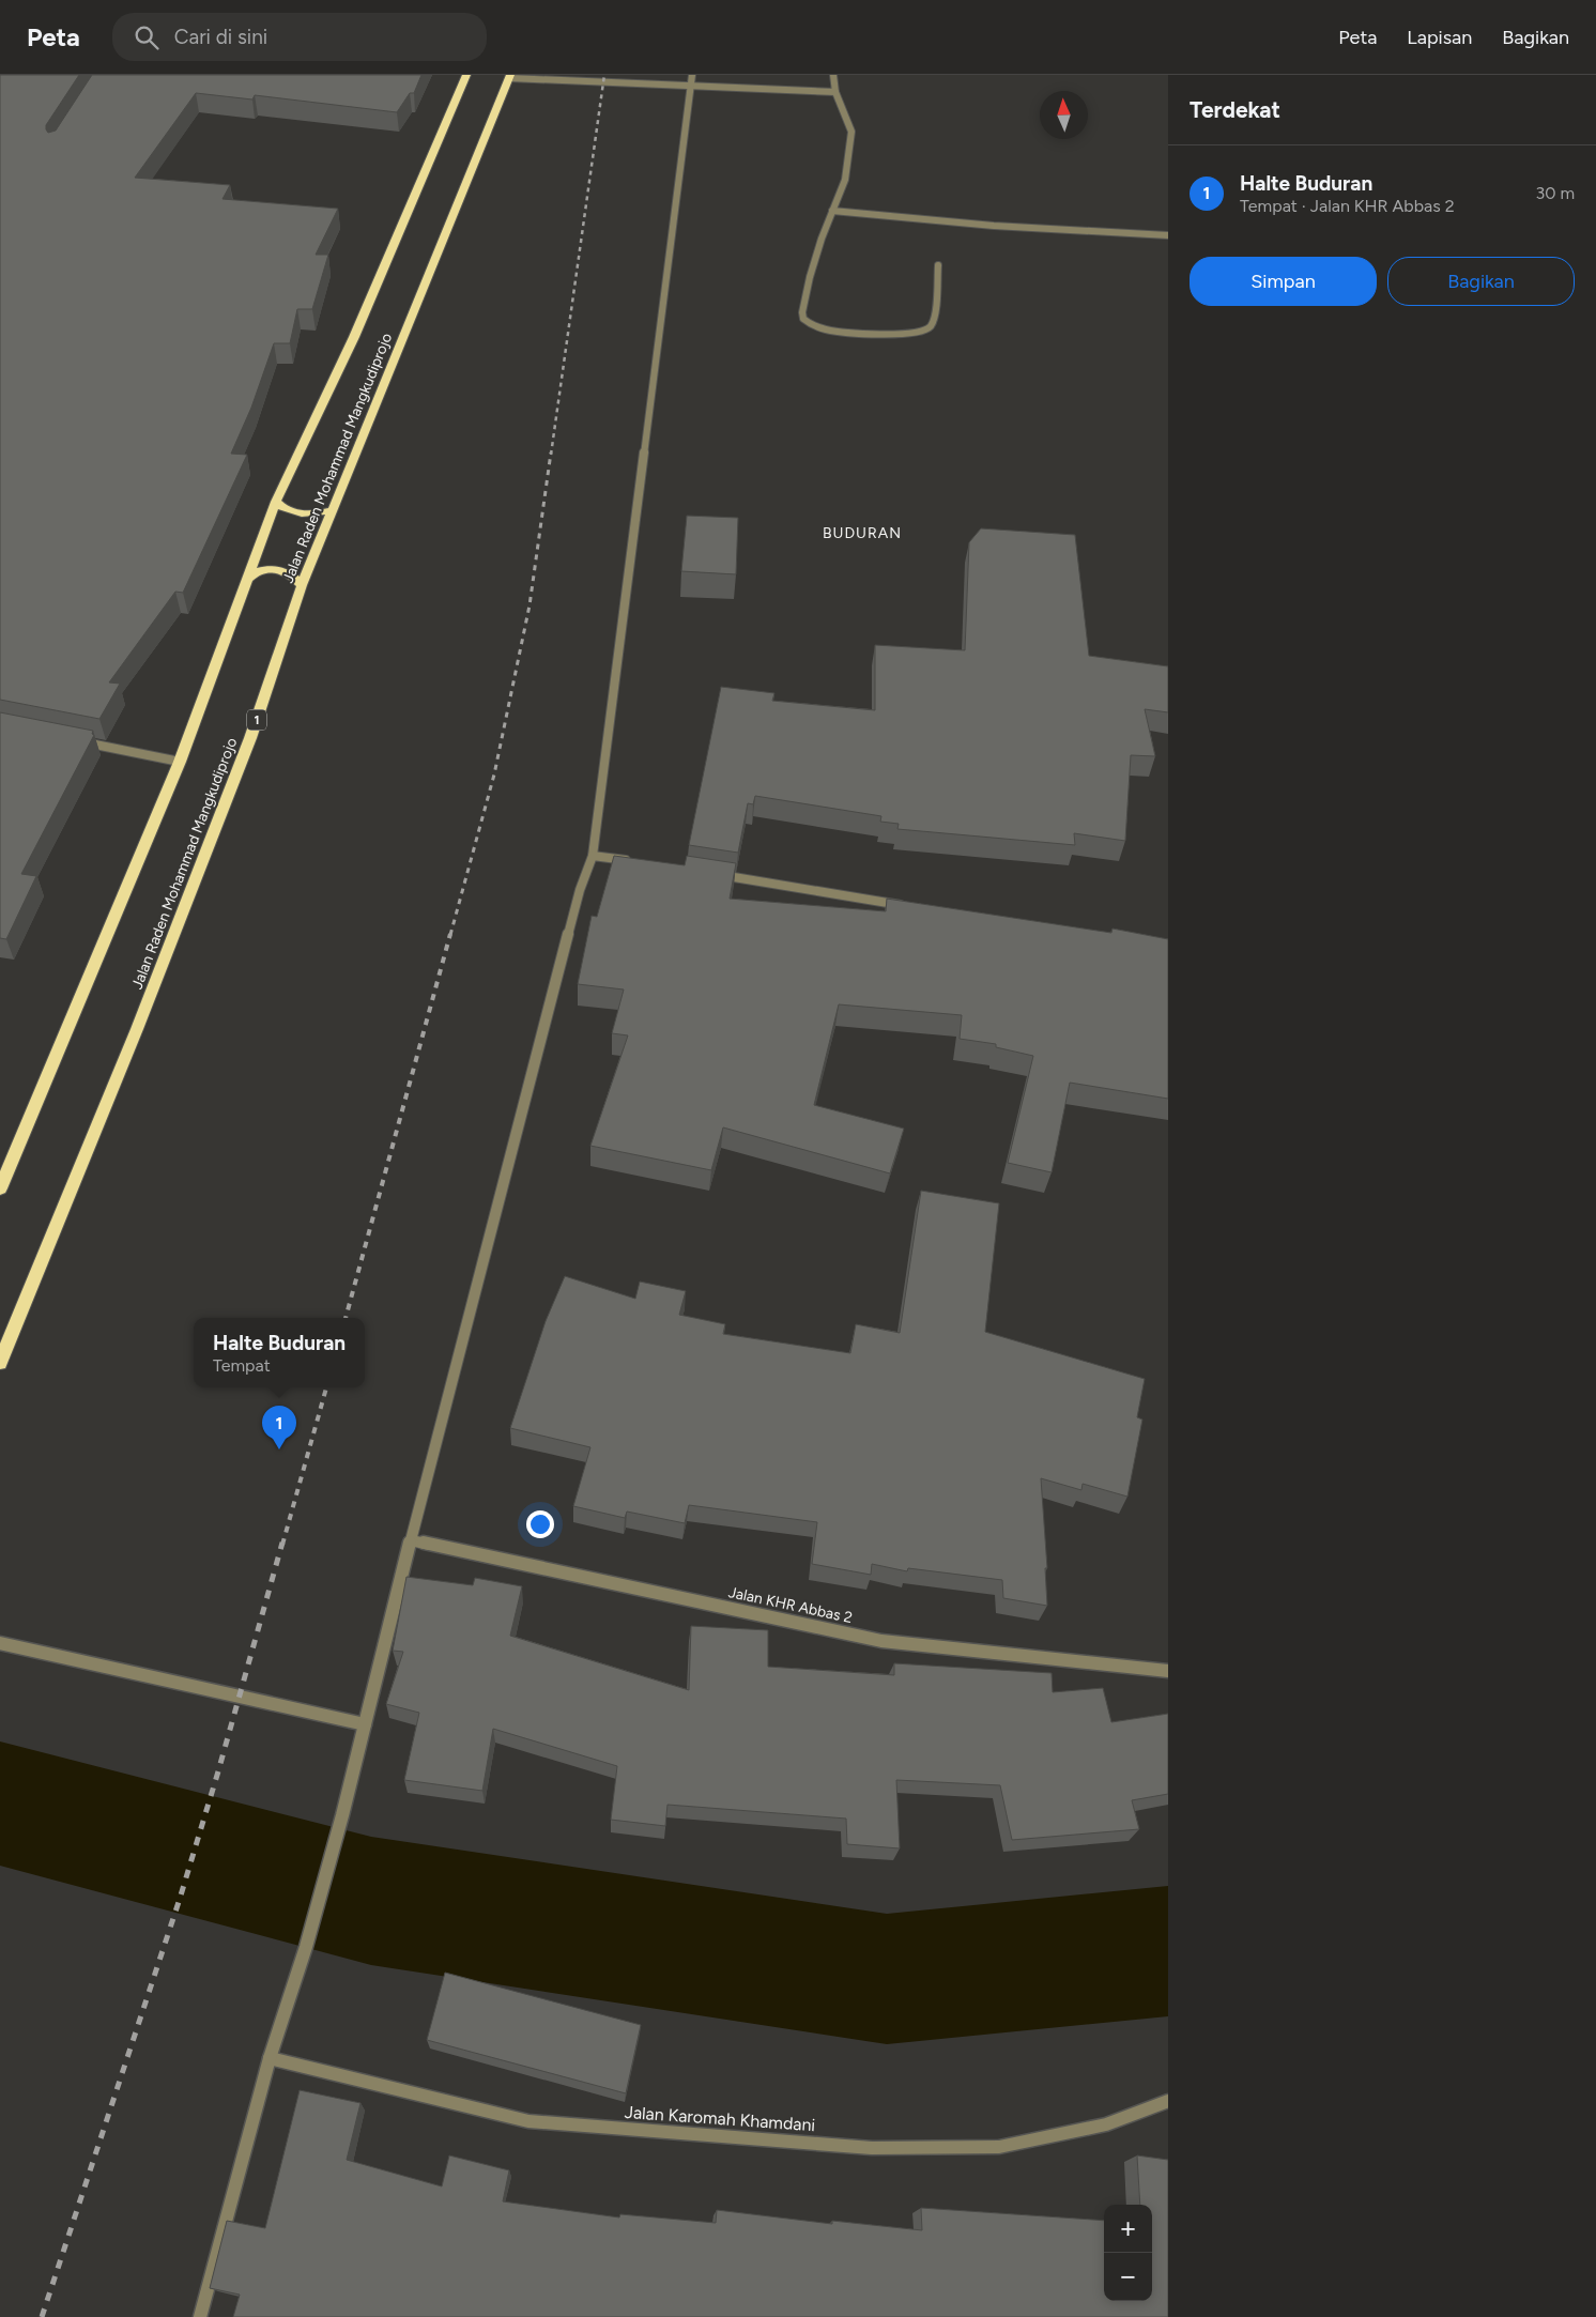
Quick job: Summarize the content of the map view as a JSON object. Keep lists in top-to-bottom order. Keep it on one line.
{"streets":{"highway":["Jalan Raden Mohammad Mangkudiprojo","1"],"street":["Jalan KHR Abbas 2","Jalan Karomah Khamdani"]},"districts":["BUDURAN"],"north":"top","page":{"header":"Peta","search":"Cari di sini","nav":["Peta","Lapisan","Bagikan"],"heading":"Terdekat","list":[{"mark":"1","name":"Halte Buduran","note":"Tempat · Jalan KHR Abbas 2","value":"30 m"}],"buttons":["Simpan","Bagikan"],"popup":["Halte Buduran","Tempat"],"pins":"1","map_buttons":["+","−"]}}
